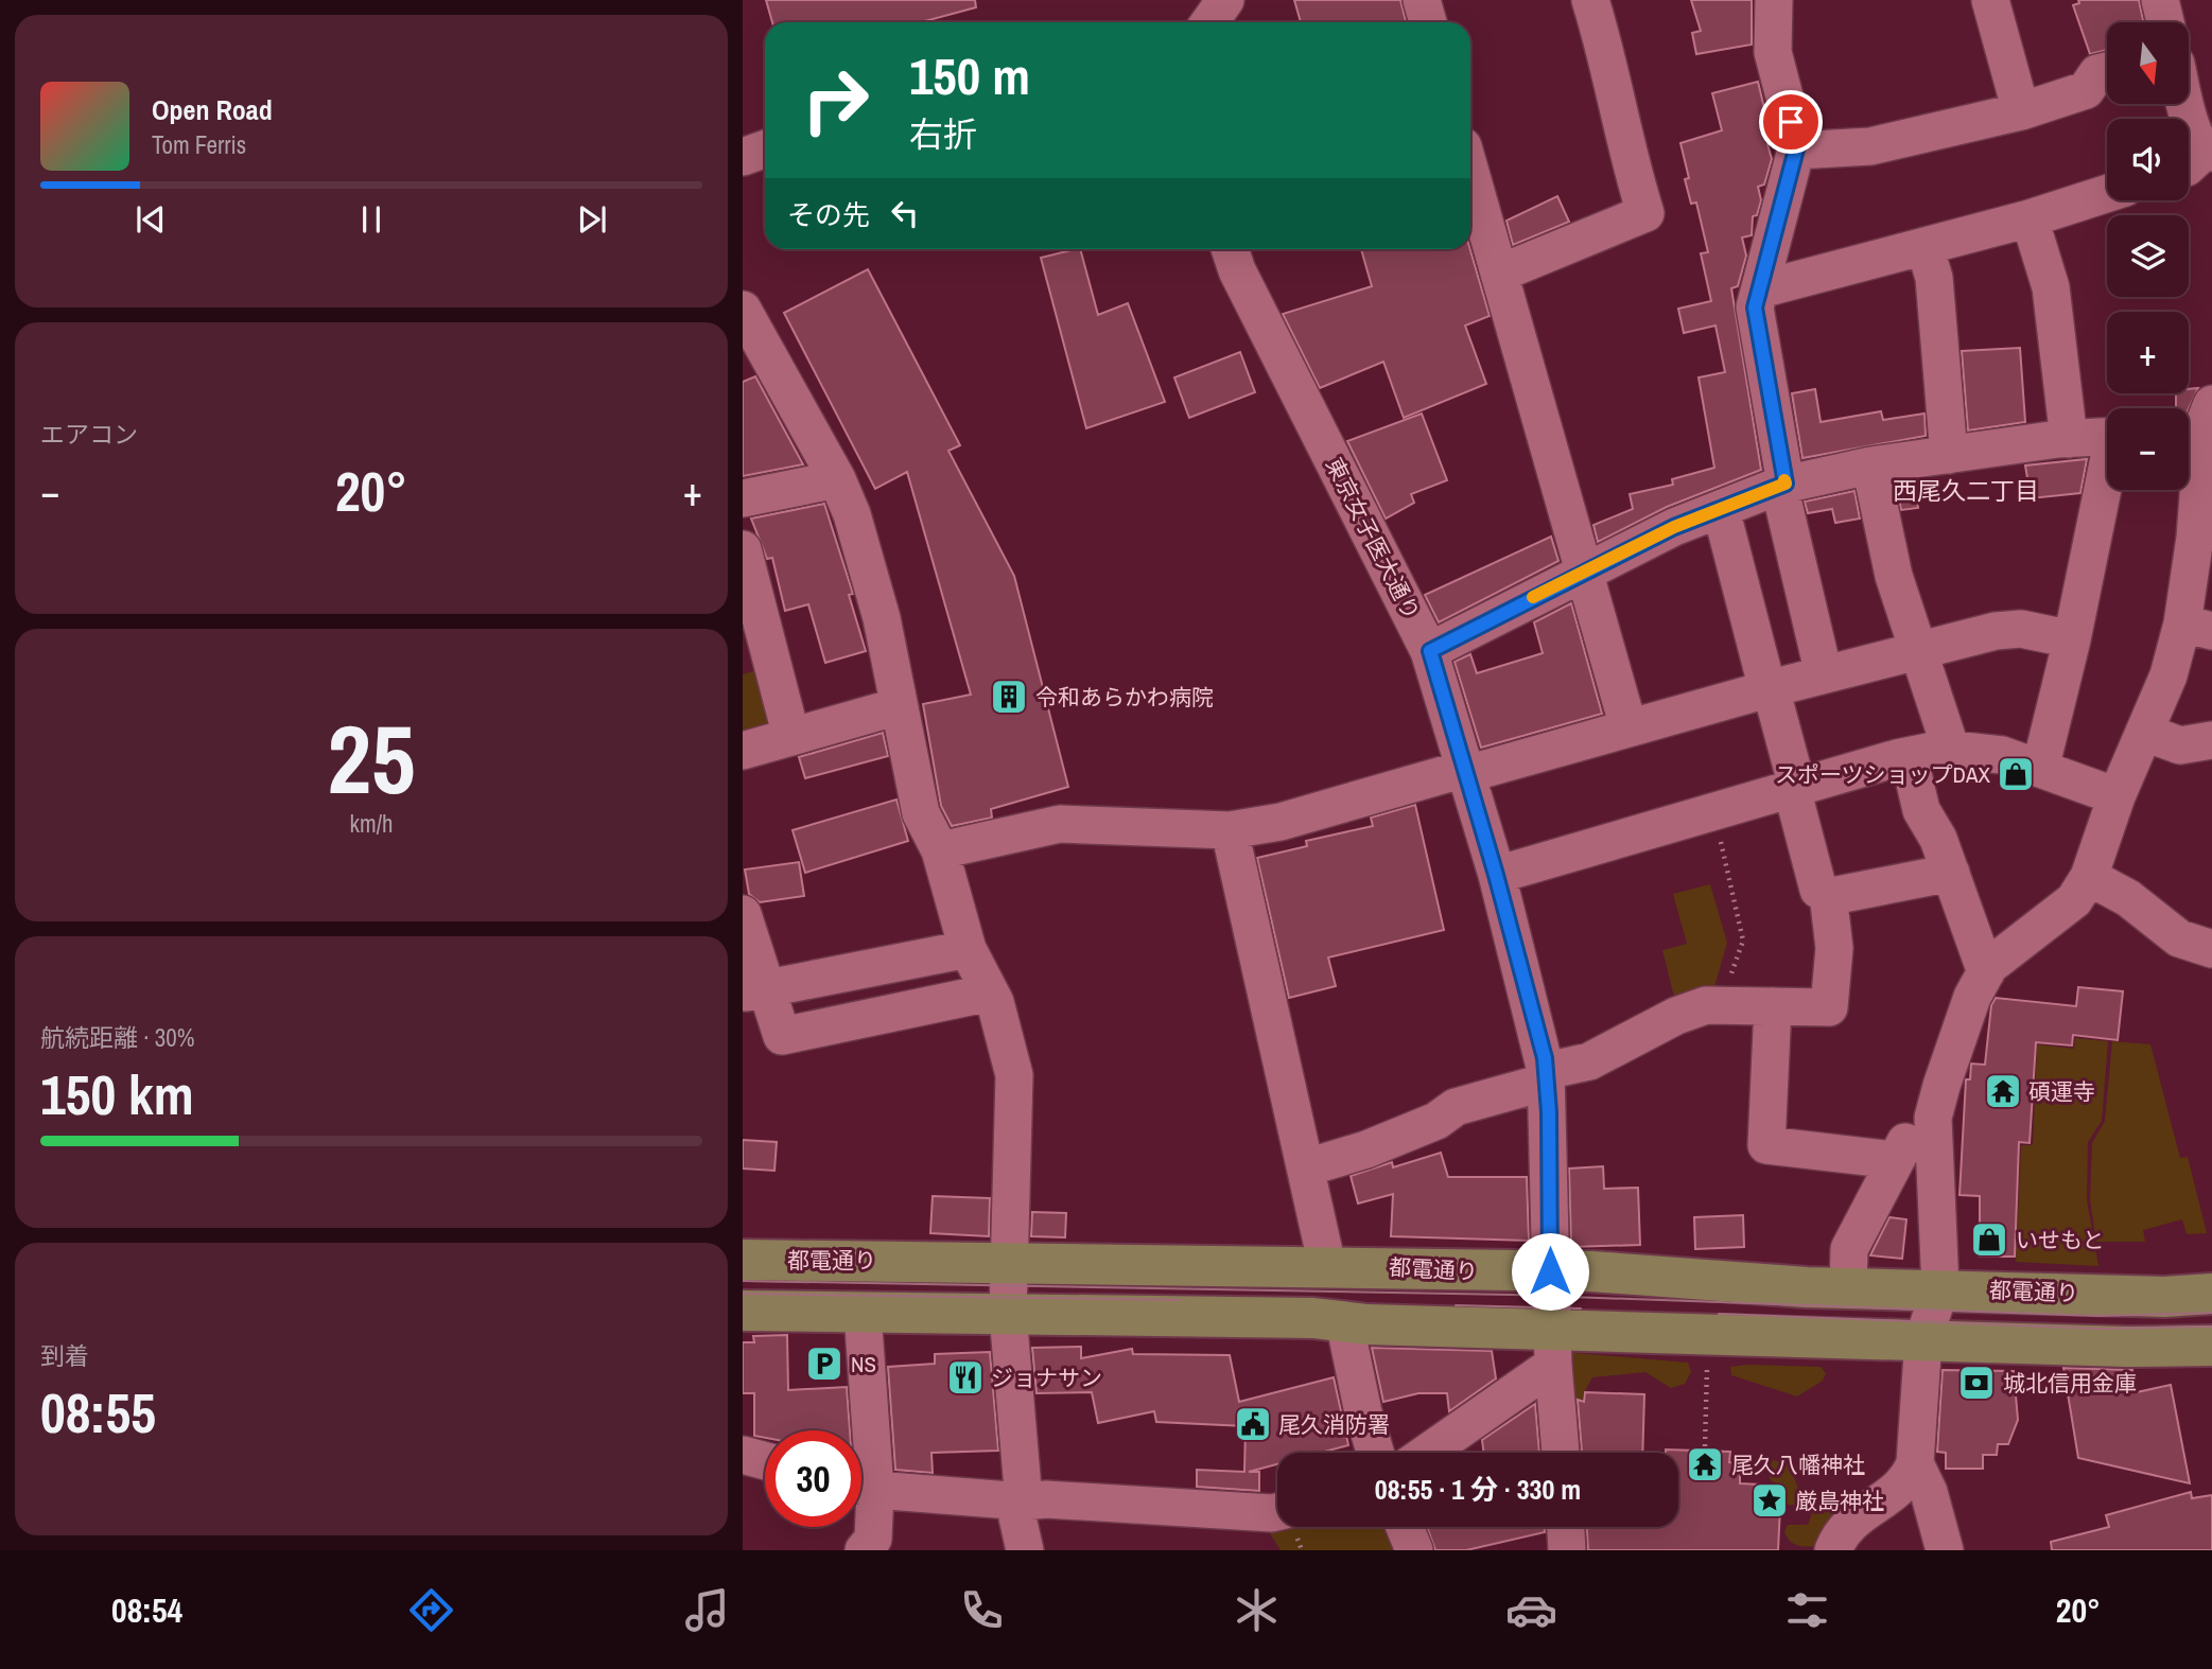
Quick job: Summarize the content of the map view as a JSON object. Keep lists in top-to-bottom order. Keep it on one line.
{"streets":{"main road":["都電通り"],"street":["東京女子医大通り"]},"crossings":[["東京女子医大通り","都電通り"]],"districts":["西尾久二丁目"],"places":{"building":["令和あらかわ病院"],"shop":["スポーツショップDAX","いせもと"],"temple":["碩運寺","尾久八幡神社"],"parking":["NS"],"restaurant":["ジョナサン"],"bank":["城北信用金庫"],"public building":["尾久消防署"],"place":["厳島神社"]},"north":"bottom","page":{"map_buttons":["+","−"],"turn":["150 m","右折"],"song":["Open Road","Tom Ferris"],"then":"その先","tile":["エアコン",["25","km/h"],["航続距離 · 30%","150 km"],["到着","08:55"]],"heat":["−","20°","+"],"limit":"30","trip":"08:55 · 1 分 · 330 m","tabs":["08:54","20°"]}}
